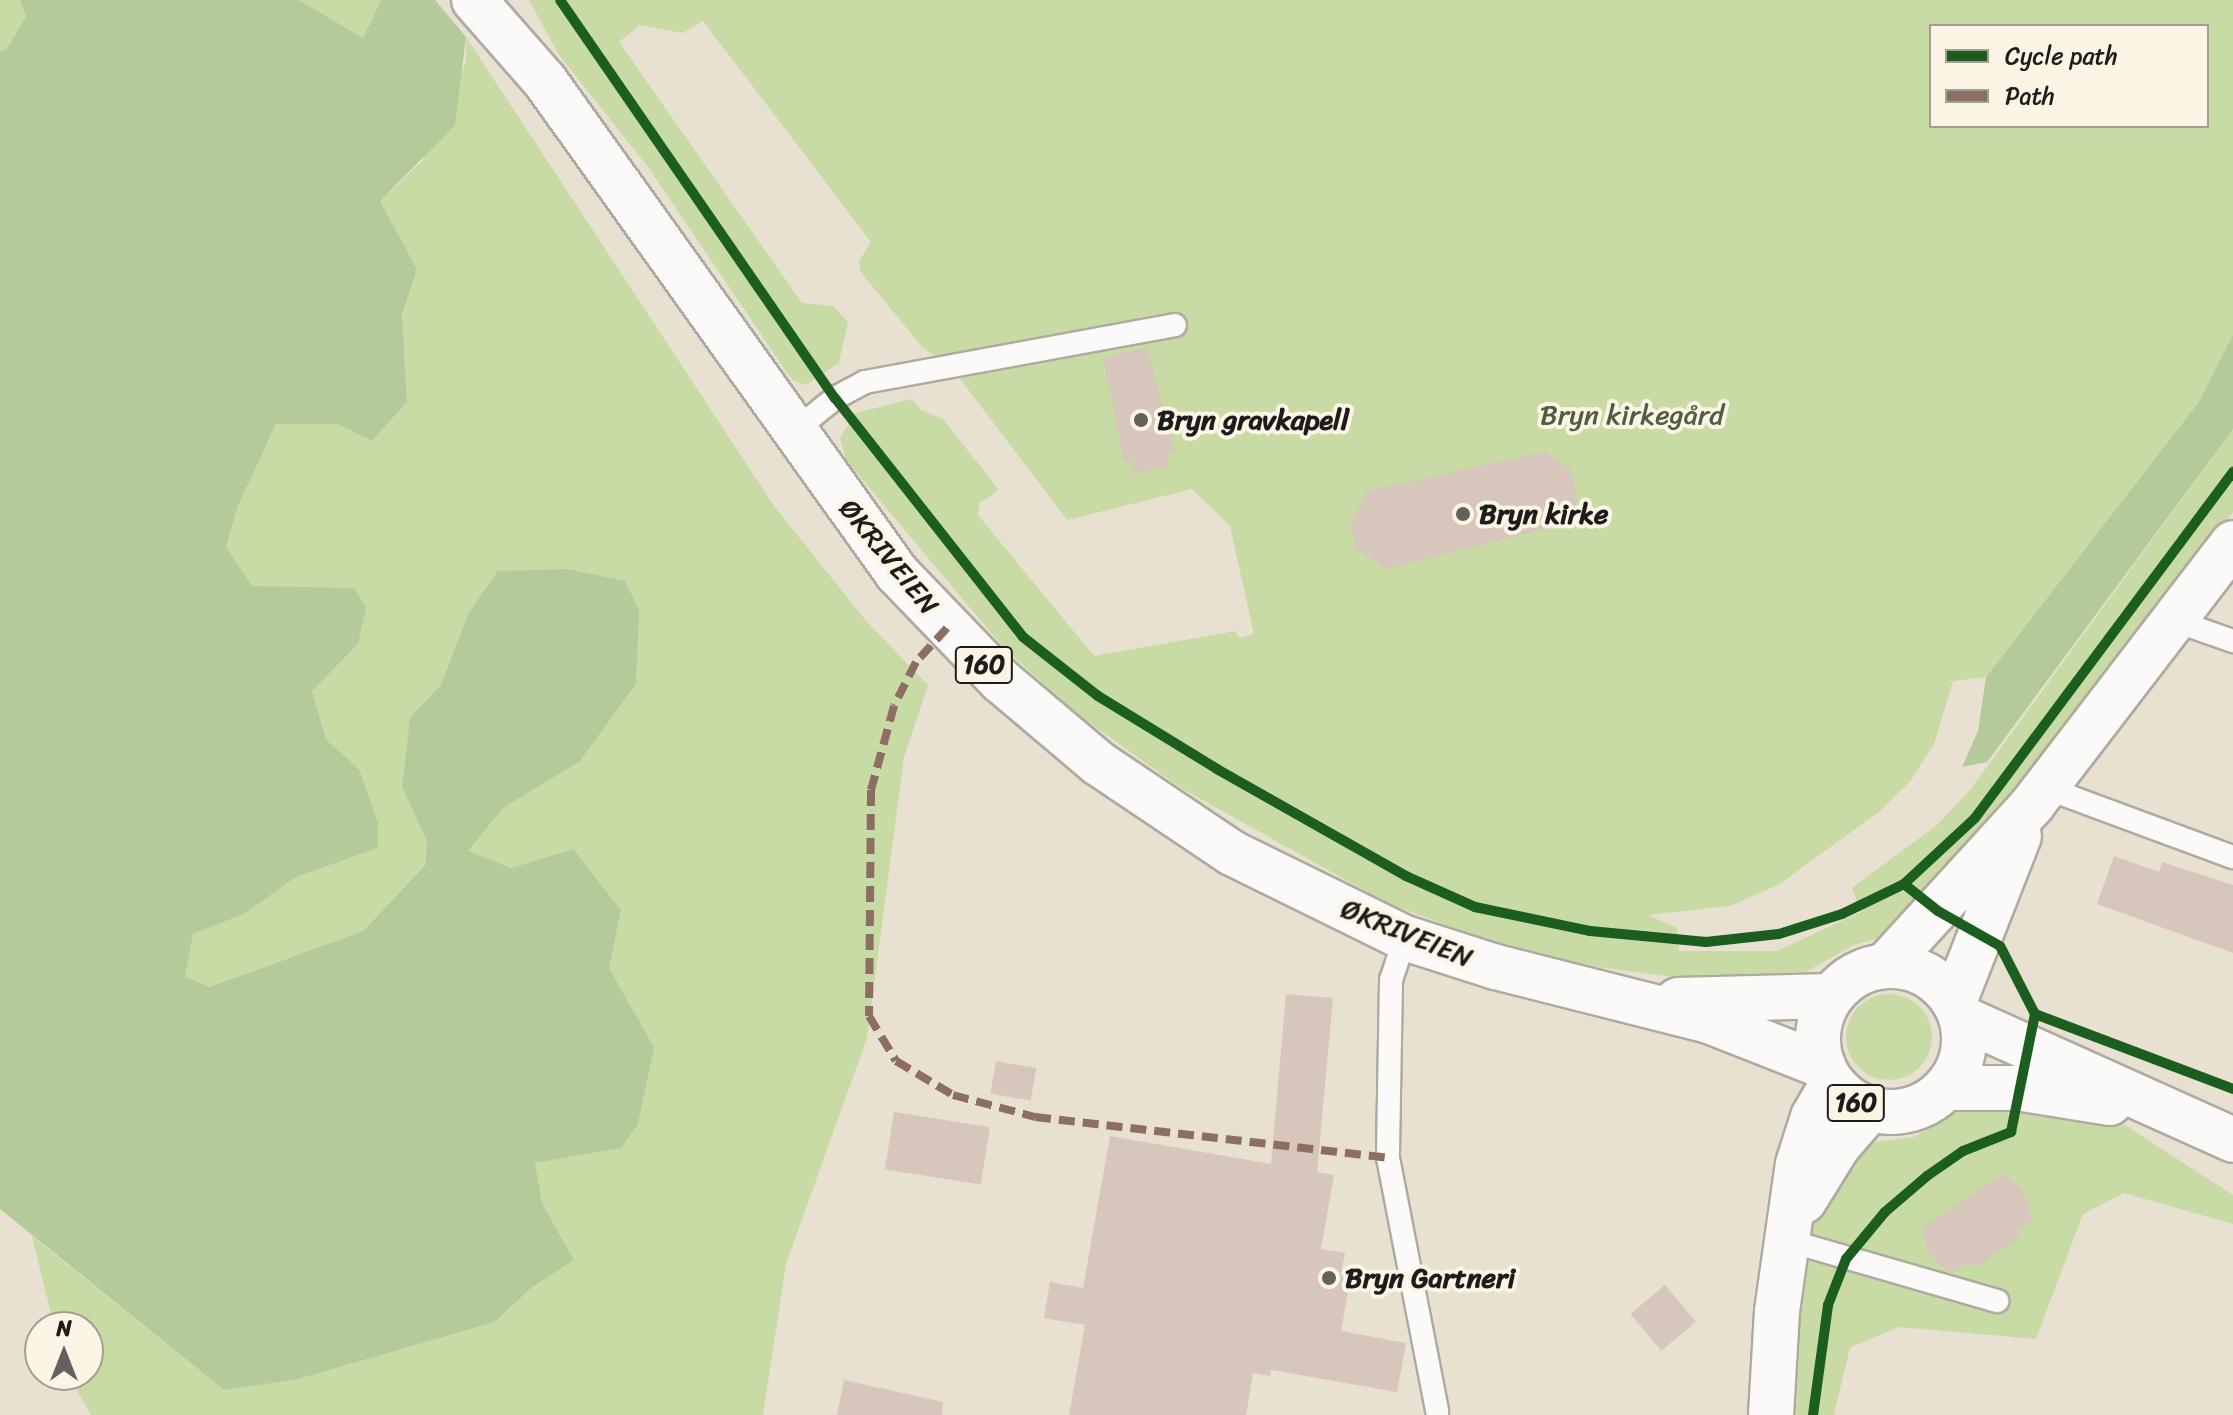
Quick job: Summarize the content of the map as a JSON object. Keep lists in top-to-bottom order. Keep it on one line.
{"streets":{"main road":["ØKRIVEIEN","160"]},"crossings":[["ØKRIVEIEN","160"]],"parks":["Bryn kirkegård"],"places":["Bryn gravkapell","Bryn kirke","Bryn Gartneri"],"legend":["Cycle path","Path"],"north":"top"}
